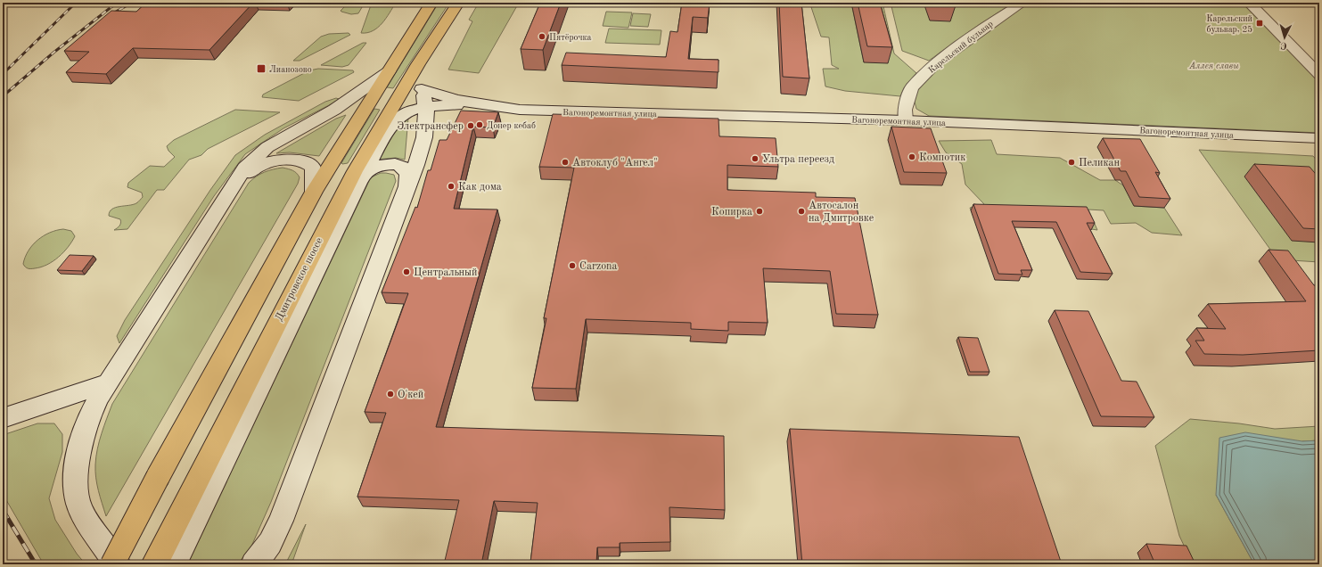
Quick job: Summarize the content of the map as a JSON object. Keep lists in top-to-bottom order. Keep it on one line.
{"streets":{"main road":["Дмитровское шоссе"],"street":["Карельский бульвар","Вагоноремонтная улица"]},"crossings":[["Карельский бульвар","Вагоноремонтная улица"],["Вагоноремонтная улица","Дмитровское шоссе"]],"parks":["Аллея славы"],"places":{"transit":["Карельский бульвар, 25","Лианозово"],"other":["Пятёрочка","Донер кебаб","Электрансфер","Компотик","Ультра переезд","Автоклуб \"Ангел\"","Пеликан","Как дома","Копирка","Автосалон на Дмитровке","Carzona","Центральный","О'кей"]},"north":"bottom"}
